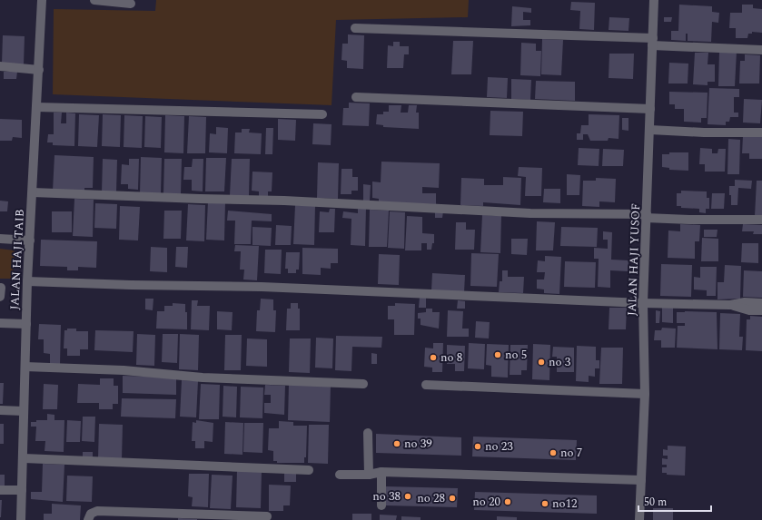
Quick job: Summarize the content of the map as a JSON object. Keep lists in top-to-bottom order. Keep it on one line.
{"streets":{"street":["JALAN HAJI TAIB","JALAN HAJI YUSOF"]},"places":["no 5","no 8","no 3","no 39","no 23","no 7","no 38","no 28","no 20","no12"],"scale_bar":"50 m"}
